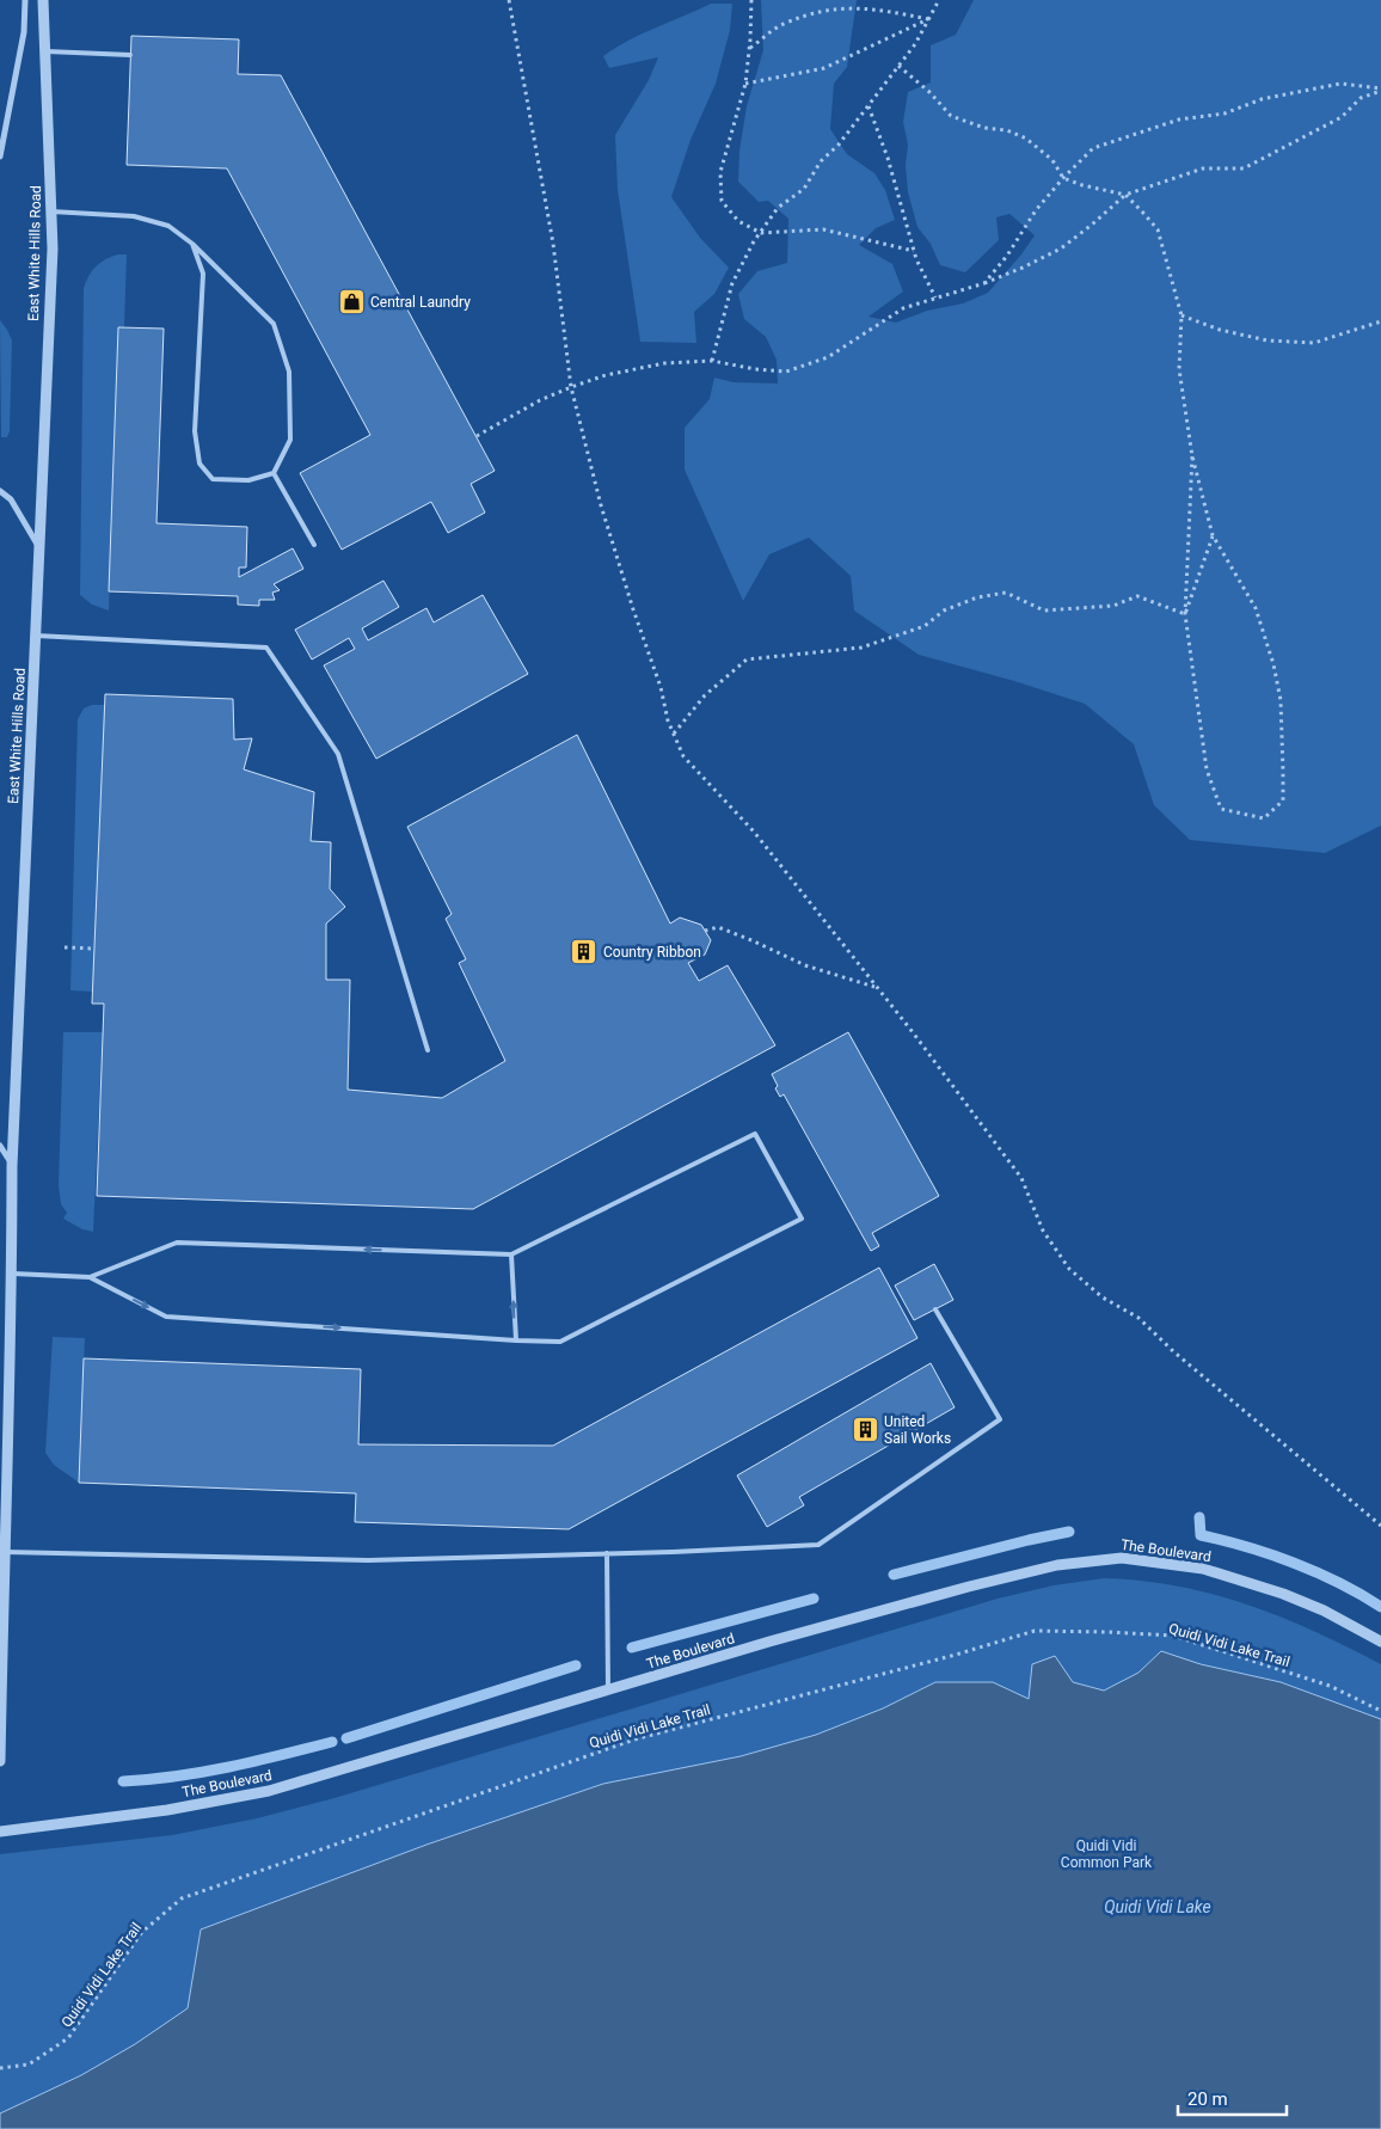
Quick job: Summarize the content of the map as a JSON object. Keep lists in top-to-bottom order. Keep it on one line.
{"streets":{"street":["East White Hills Road","The Boulevard"],"path":["Quidi Vidi Lake Trail"]},"water":["Quidi Vidi Lake"],"parks":["Quidi Vidi Common Park"],"places":{"shop":["Central Laundry"],"building":["Country Ribbon","United Sail Works"]},"scale_bar":"20 m"}
